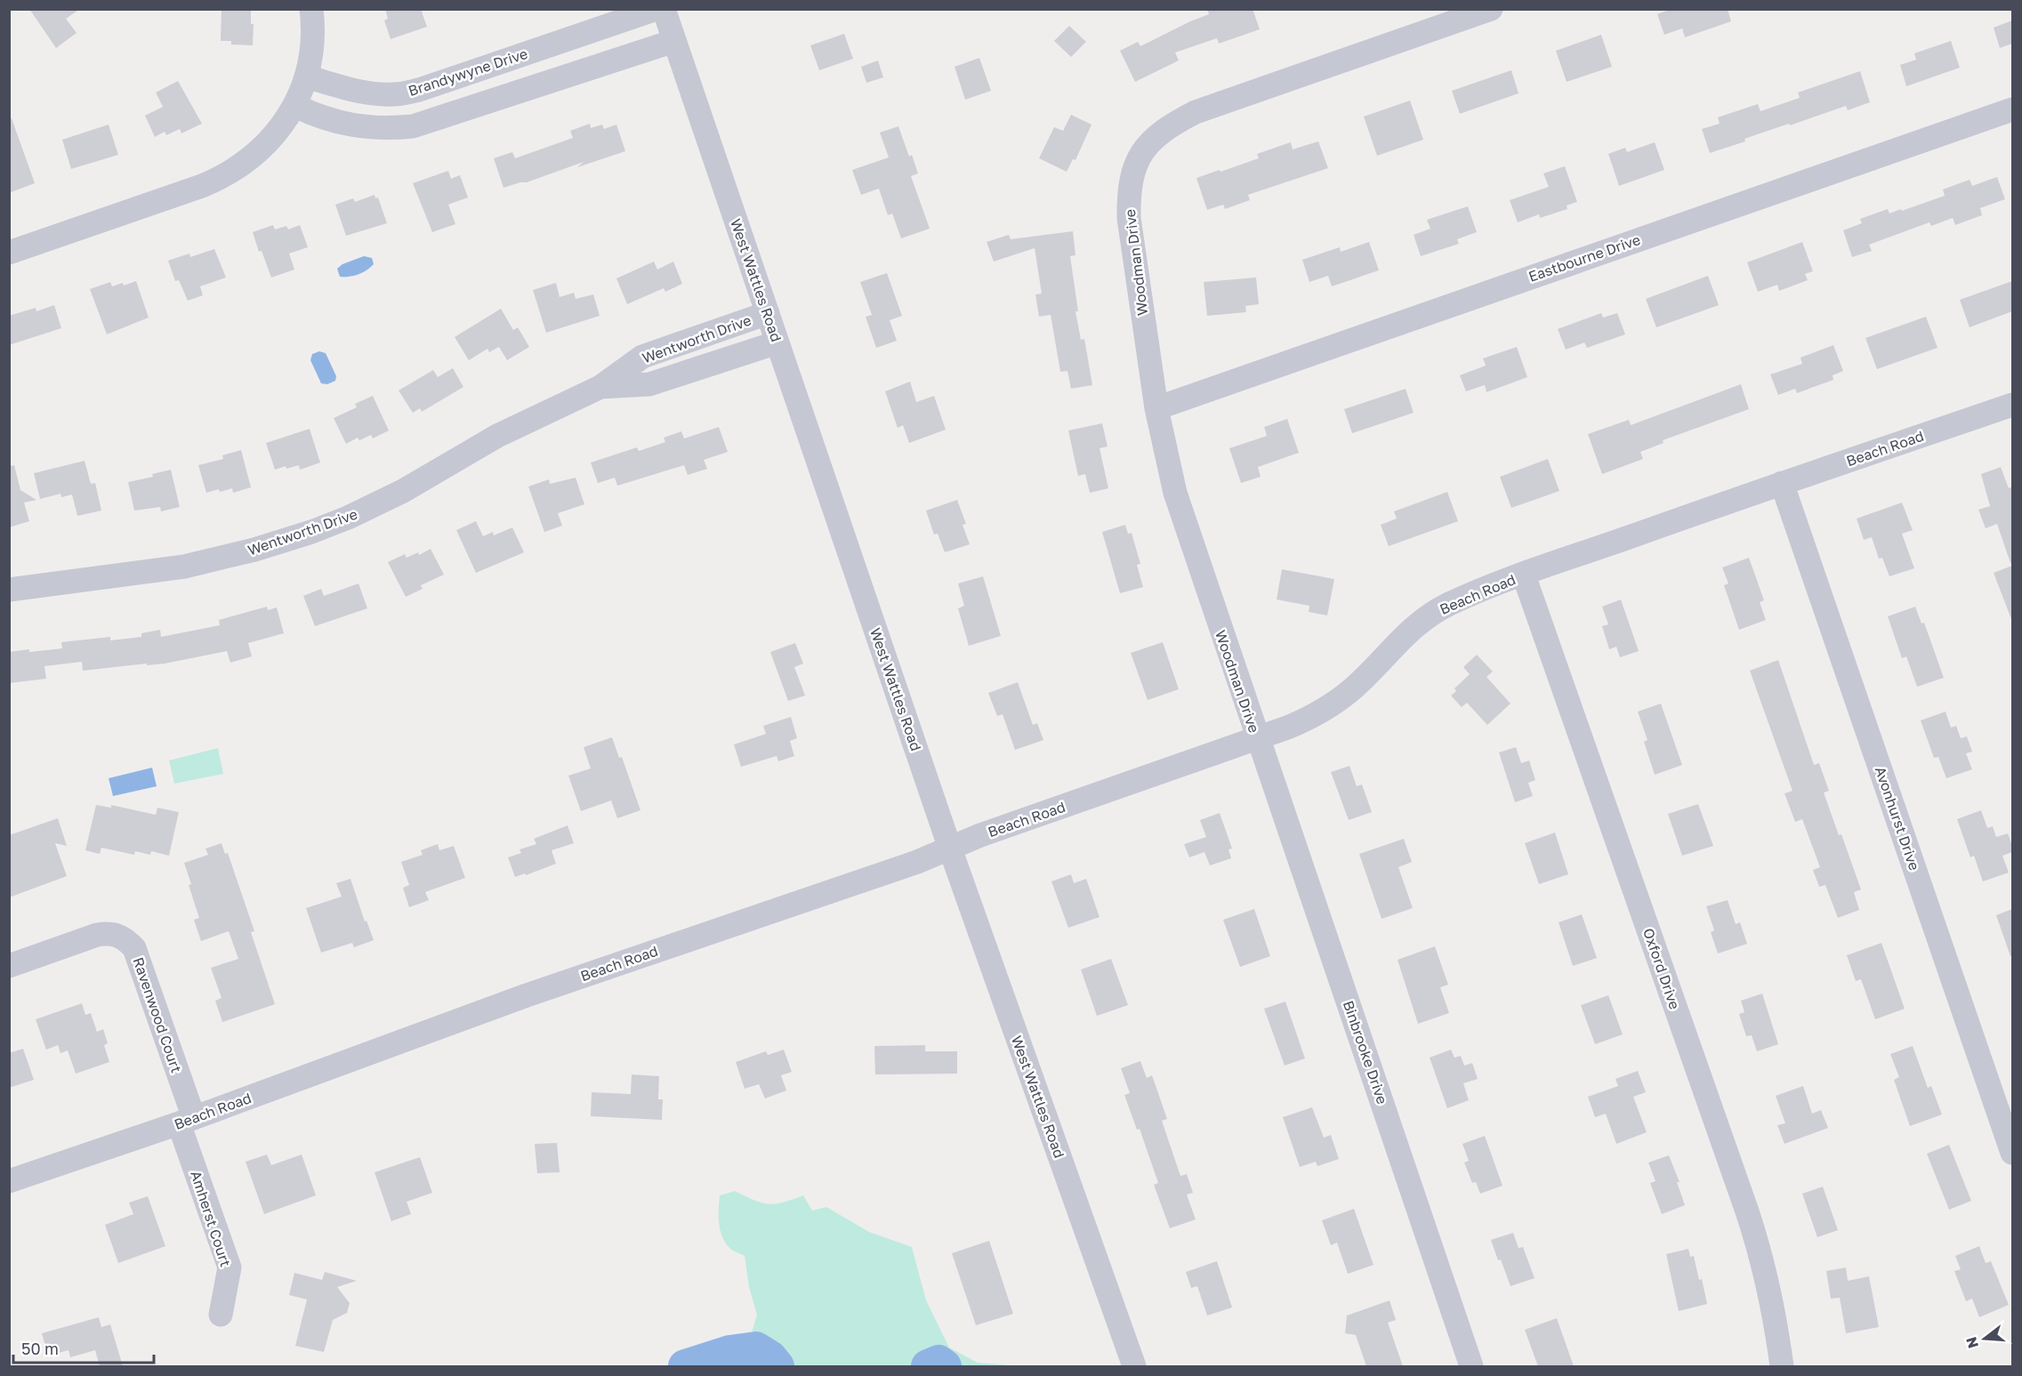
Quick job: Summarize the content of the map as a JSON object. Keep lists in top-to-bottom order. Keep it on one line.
{"streets":{"street":["Brandywyne Drive","Eastbourne Drive","Woodman Drive","West Wattles Road","Wentworth Drive","Beach Road","Avonhurst Drive","Oxford Drive","Ravenwood Court","Binbrooke Drive","Amherst Court"]},"crossings":[["Eastbourne Drive","Woodman Drive"],["Woodman Drive","Beach Road"],["Woodman Drive","Binbrooke Drive"],["West Wattles Road","Wentworth Drive"],["West Wattles Road","Beach Road"],["Beach Road","Avonhurst Drive"],["Beach Road","Oxford Drive"],["Beach Road","Ravenwood Court"],["Beach Road","Binbrooke Drive"],["Beach Road","Amherst Court"],["Ravenwood Court","Amherst Court"]],"scale_bar":"50 m","north":"left"}
